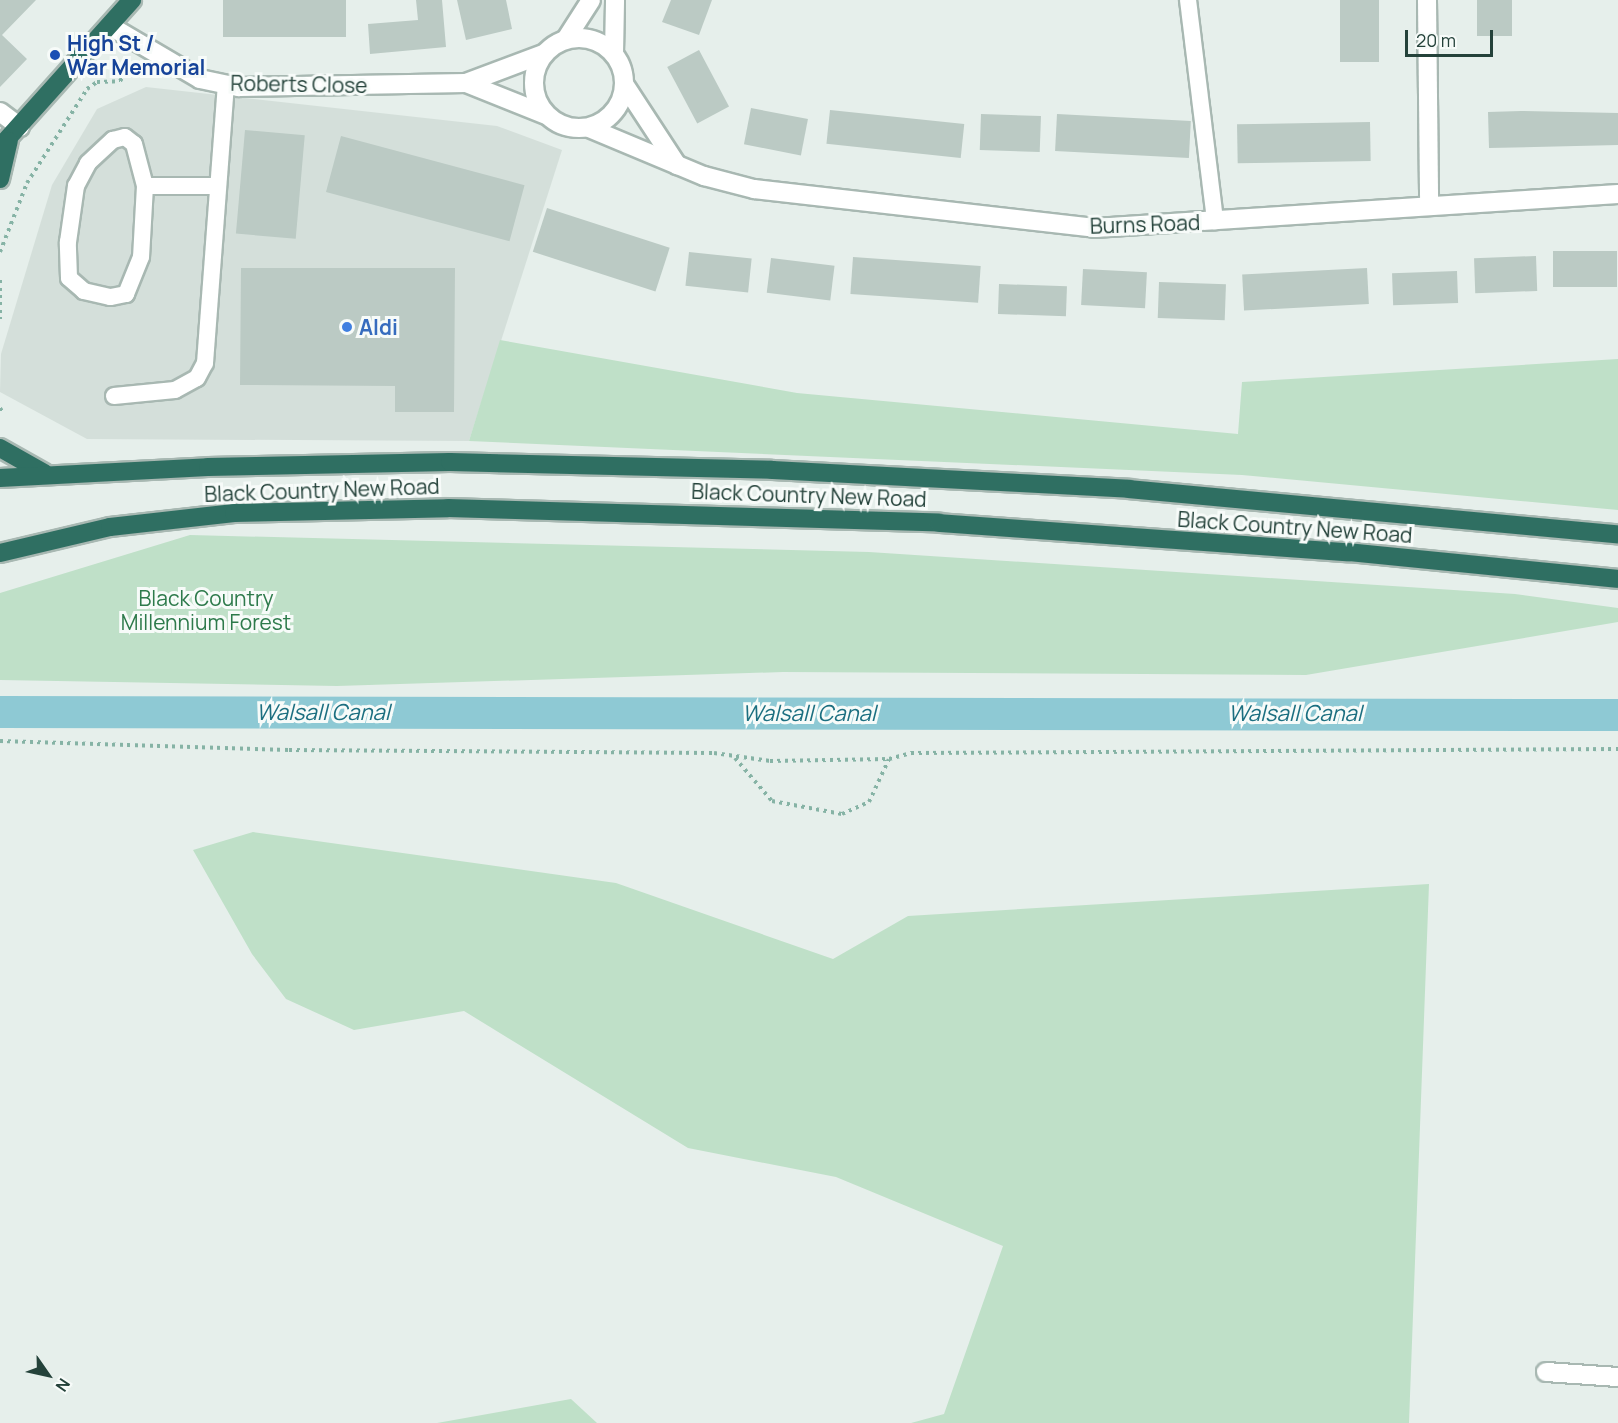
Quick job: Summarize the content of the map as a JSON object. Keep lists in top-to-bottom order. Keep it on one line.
{"streets":{"highway":["Black Country New Road"],"street":["Roberts Close","Burns Road"]},"crossings":[["Roberts Close","Burns Road"]],"water":["Walsall Canal"],"parks":["Black Country Millennium Forest"],"places":["High St / War Memorial","Aldi"],"scale_bar":"20 m","north":"bottom right"}
